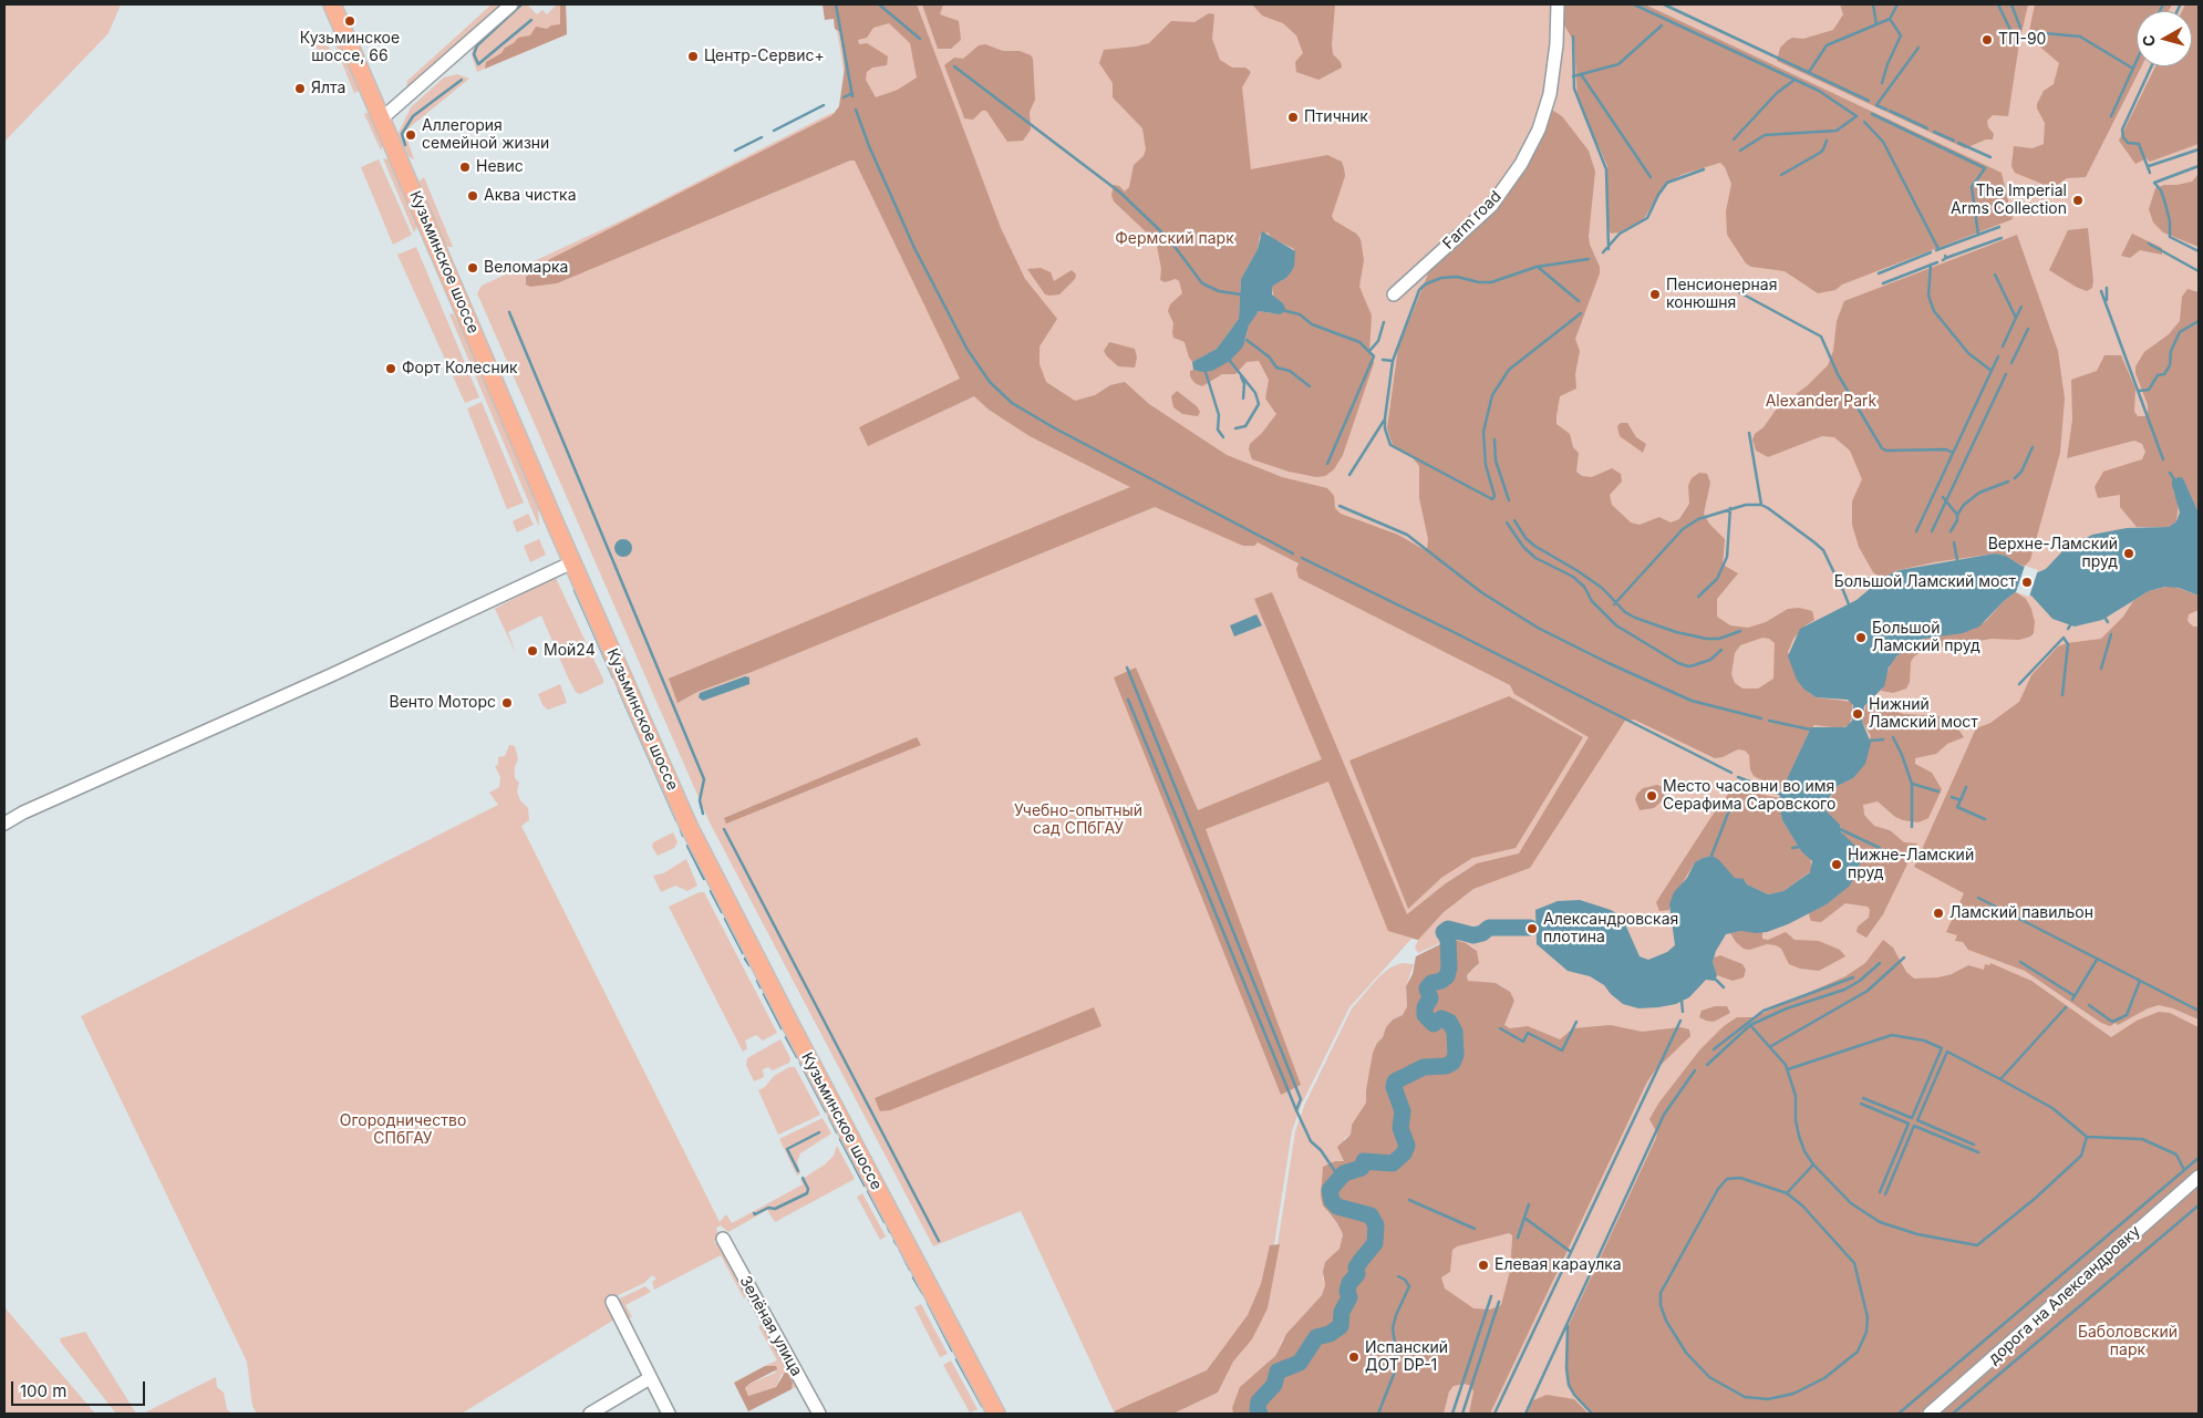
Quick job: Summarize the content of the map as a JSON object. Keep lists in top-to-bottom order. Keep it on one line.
{"streets":{"main road":["Кузьминское шоссе"],"street":["Farm road","дорога на Александровку","Зелёная улица"]},"parks":["Фермский парк","Alexander Park","Учебно-опытный сад СПбГАУ","Огородничество СПбГАУ","Баболовский парк"],"places":["Кузьминское шоссе, 66","ТП-90","Центр-Сервис+","Ялта","Птичник","Аллегория семейной жизни","Невис","Аква чистка","The Imperial Arms Collection","Веломарка","Пенсионерная конюшня","Форт Колесник","Верхне-Ламский пруд","Большой Ламский мост","Большой Ламский пруд","Мой24","Венто Моторс","Нижний Ламский мост","Место часовни во имя Серафима Саровского","Нижне-Ламский пруд","Ламский павильон","Александровская плотина","Елевая караулка","Испанский ДОТ DP-1"],"scale_bar":"100 m","north":"left"}
